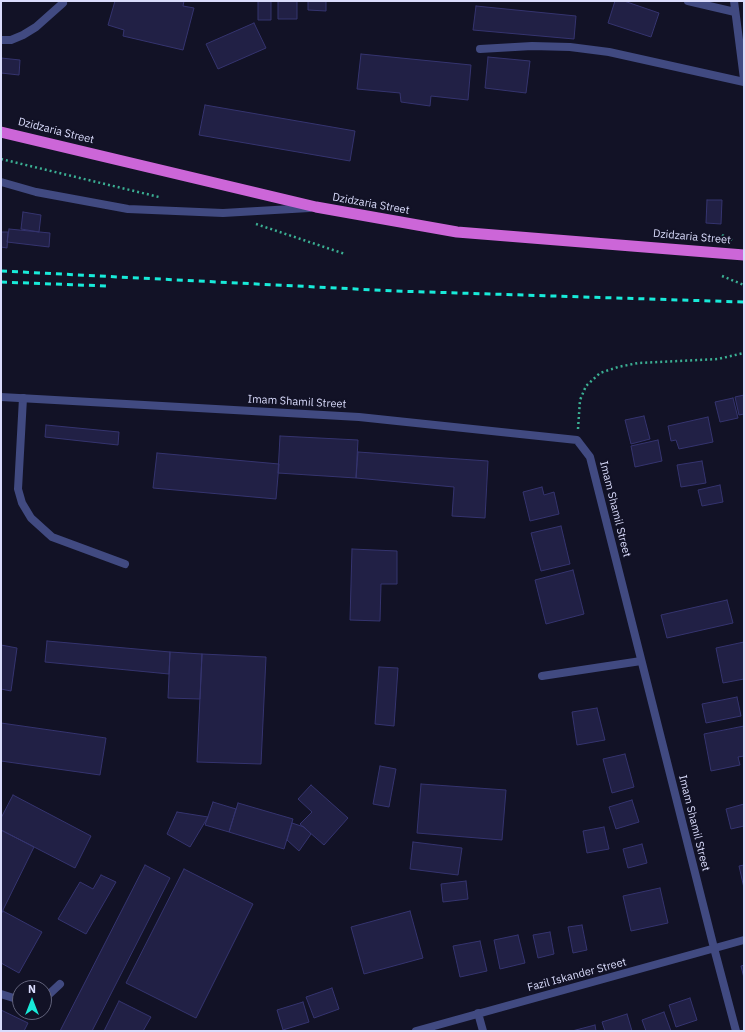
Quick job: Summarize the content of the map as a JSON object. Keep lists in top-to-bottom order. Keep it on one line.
{"streets":{"highway":["Dzidzaria Street"],"street":["Imam Shamil Street","Fazil Iskander Street"]},"crossings":[["Imam Shamil Street","Fazil Iskander Street"]],"north":"top"}
